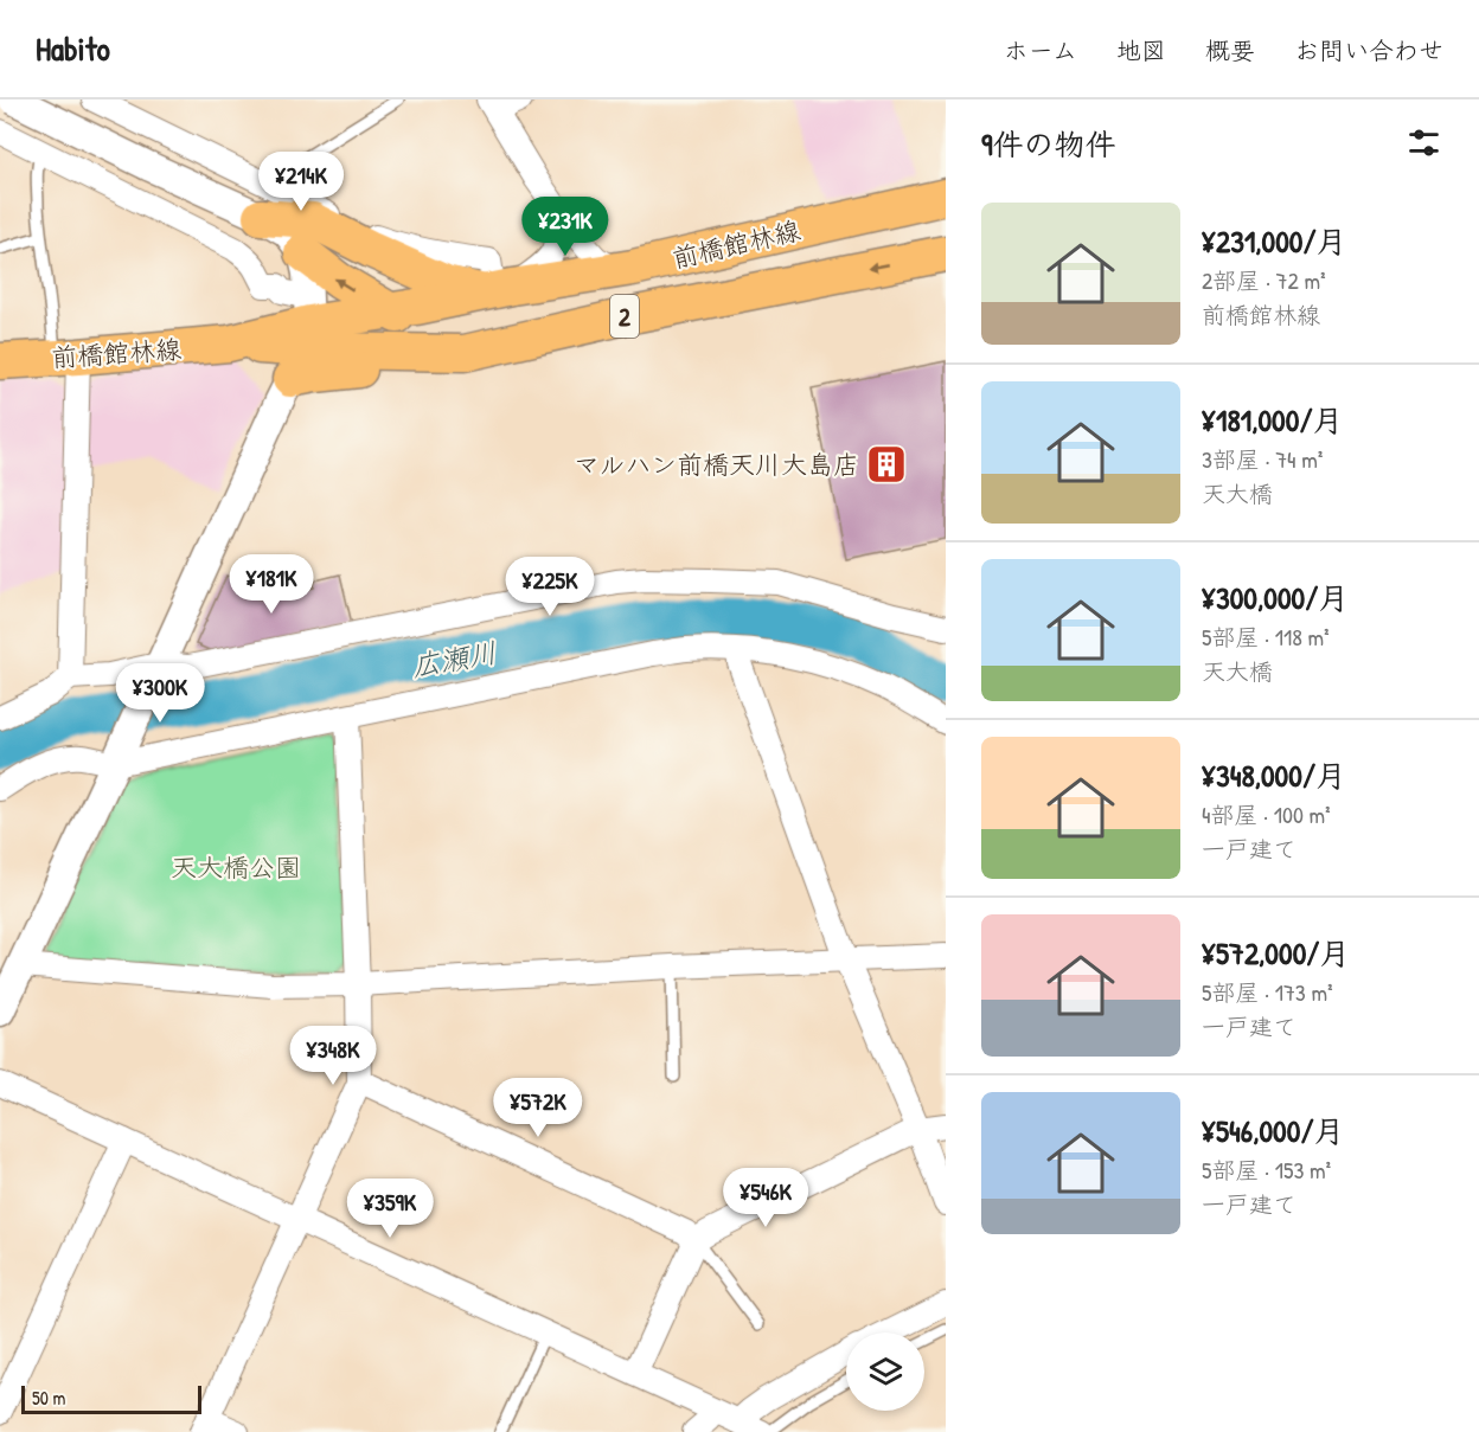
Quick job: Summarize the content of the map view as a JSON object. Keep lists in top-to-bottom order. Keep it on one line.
{"streets":{"main road":["前橋館林線","2"]},"water":["広瀬川"],"parks":["天大橋公園"],"places":{"building":["マルハン前橋天川大島店"]},"scale_bar":"50 m","page":{"header":"Habito","nav":["ホーム","地図","概要","お問い合わせ"],"heading":"9件の物件","price":["¥214K","¥231K","¥181K","¥225K","¥300K","¥348K","¥572K","¥546K","¥359K"],"list":[{"name":"¥231,000/月","note":"2部屋 · 72 m² · 前橋館林線"},{"name":"¥181,000/月","note":"3部屋 · 74 m² · 天大橋"},{"name":"¥300,000/月","note":"5部屋 · 118 m² · 天大橋"},{"name":"¥348,000/月","note":"4部屋 · 100 m² · 一戸建て"},{"name":"¥572,000/月","note":"5部屋 · 173 m² · 一戸建て"},{"name":"¥546,000/月","note":"5部屋 · 153 m² · 一戸建て"}],"scale":"50 m"}}
